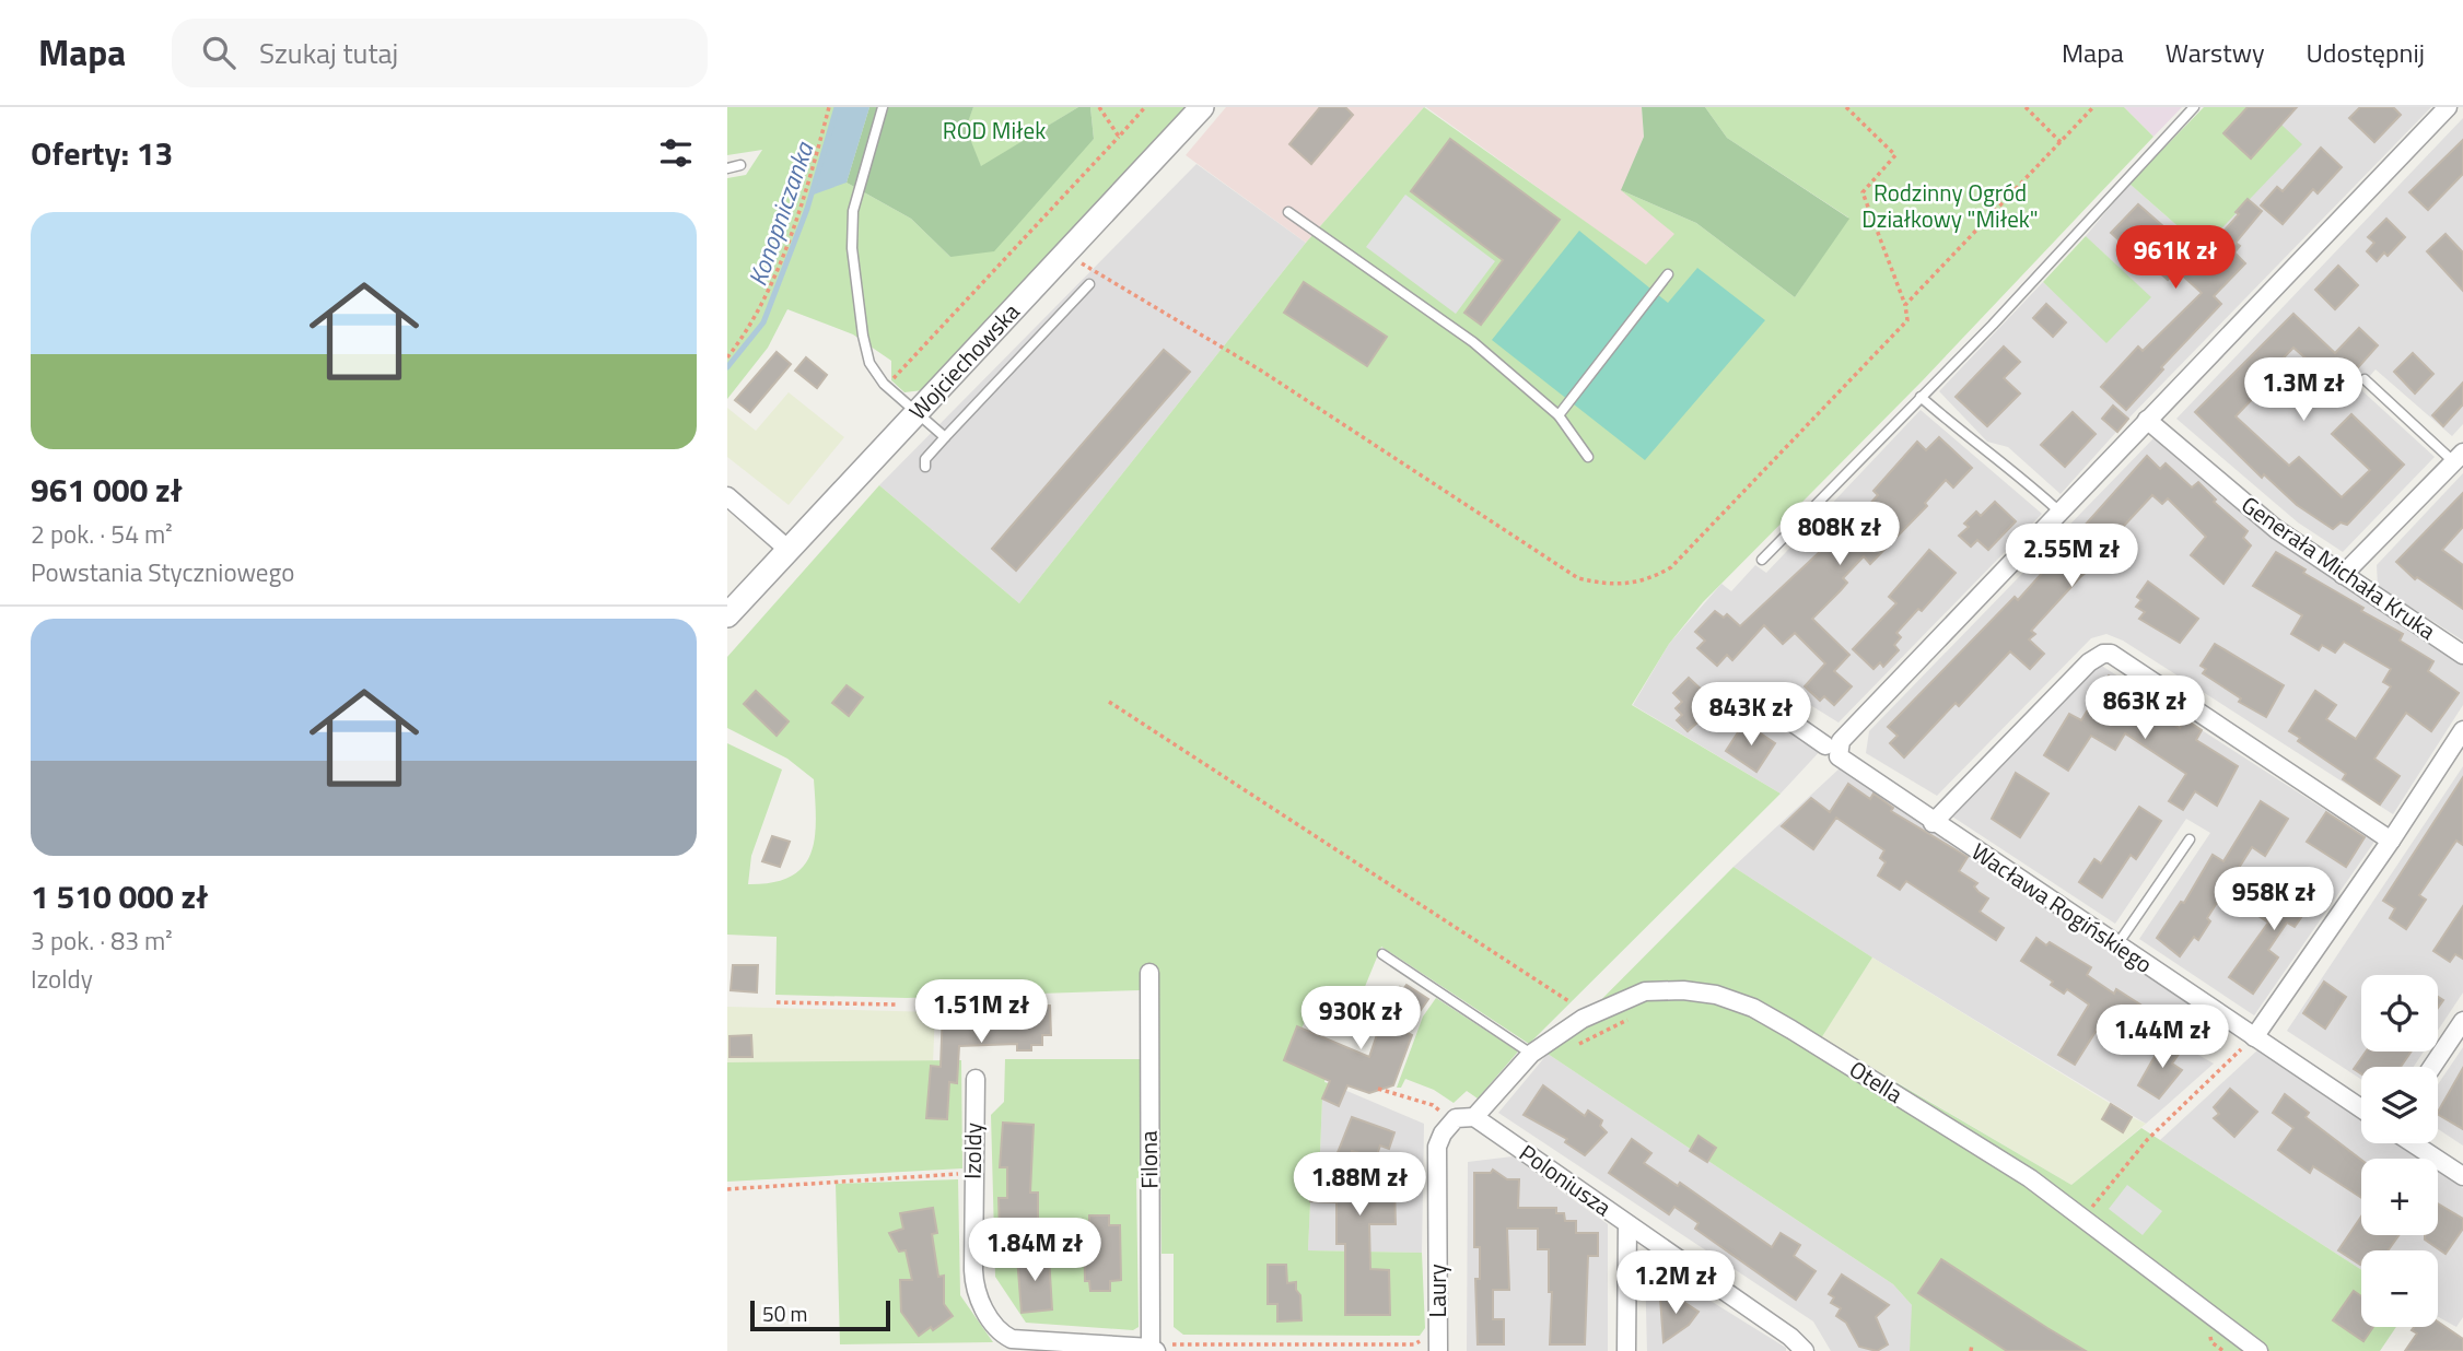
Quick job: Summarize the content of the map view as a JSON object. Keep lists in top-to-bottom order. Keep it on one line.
{"streets":{"street":["Wojciechowska","Generała Michała Kruka","Wacława Rogińskiego","Otella","Izoldy","Filona","Poloniusza","Laury"]},"crossings":[["Otella","Poloniusza"],["Otella","Laury"],["Izoldy","Filona"],["Poloniusza","Laury"]],"water":["Konopniczanka"],"parks":["ROD Miłek","Rodzinny Ogród Działkowy \"Miłek\""],"scale_bar":"50 m","page":{"header":"Mapa","search":"Szukaj tutaj","nav":["Mapa","Warstwy","Udostępnij"],"heading":"Oferty: 13","list":[{"name":"961 000 zł","note":"2 pok. · 54 m² · Powstania Styczniowego"},{"name":"1 510 000 zł","note":"3 pok. · 83 m² · Izoldy"}],"price":["961K zł","1.3M zł","808K zł","2.55M zł","863K zł","843K zł","958K zł","1.51M zł","930K zł","1.44M zł","1.88M zł","1.84M zł","1.2M zł"],"map_buttons":["+","−"],"scale":"50 m"}}
